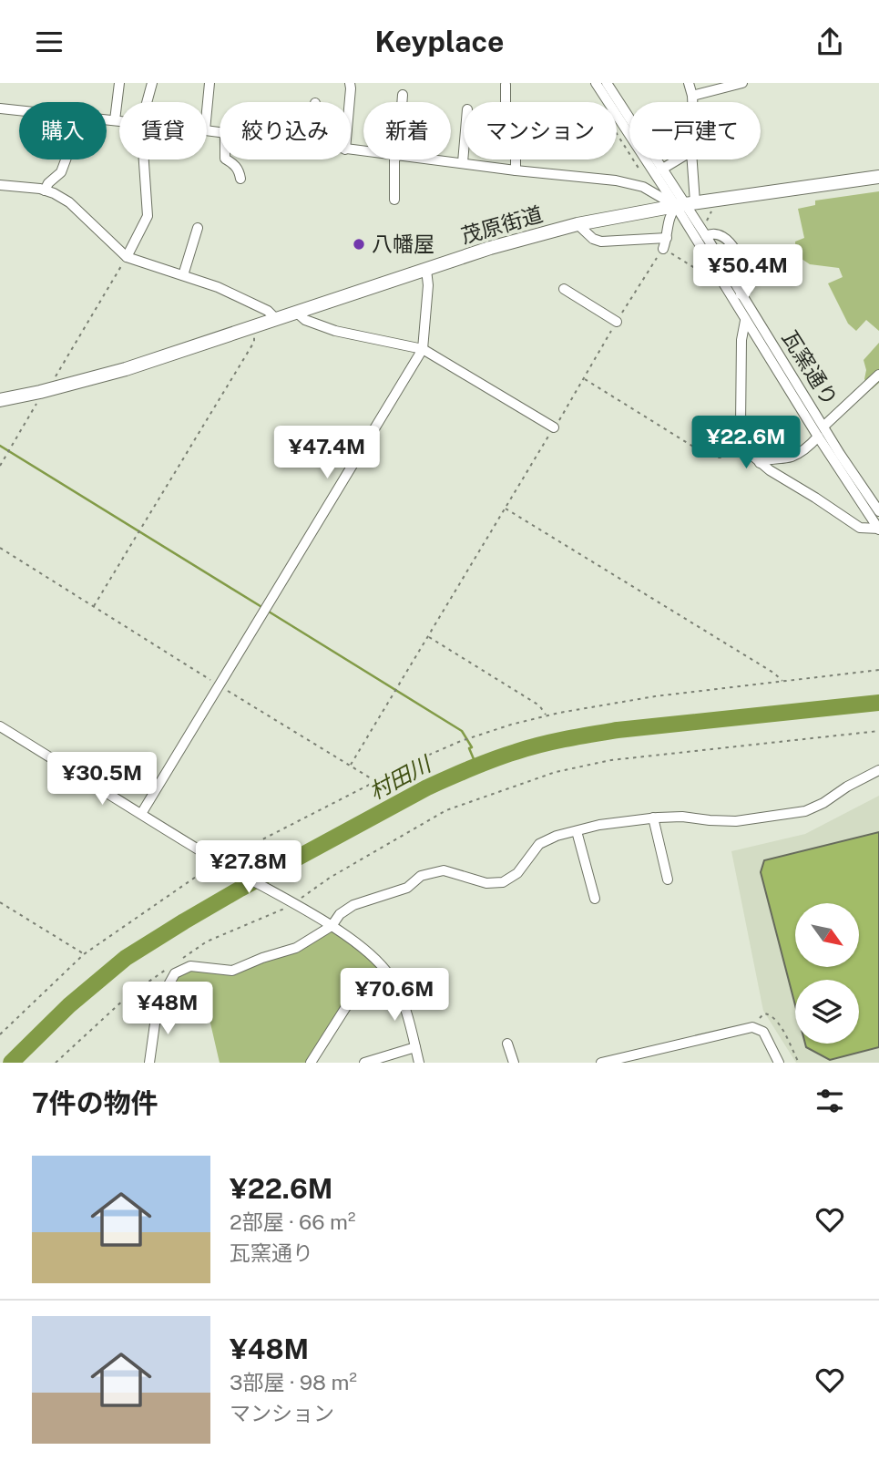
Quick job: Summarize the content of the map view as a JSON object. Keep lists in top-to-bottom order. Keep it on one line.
{"streets":{"main road":["茂原街道"],"street":["瓦窯通り"]},"crossings":[["茂原街道","瓦窯通り"]],"water":["村田川"],"places":["八幡屋"],"north":"bottom right","page":{"header":"Keyplace","chip":["購入","賃貸","絞り込み","新着","マンション","一戸建て"],"price":["¥50.4M","¥22.6M","¥47.4M","¥30.5M","¥27.8M","¥70.6M","¥48M"],"heading":"7件の物件","list":[{"name":"¥22.6M","note":"2部屋 · 66 m² · 瓦窯通り"},{"name":"¥48M","note":"3部屋 · 98 m² · マンション"}]}}
